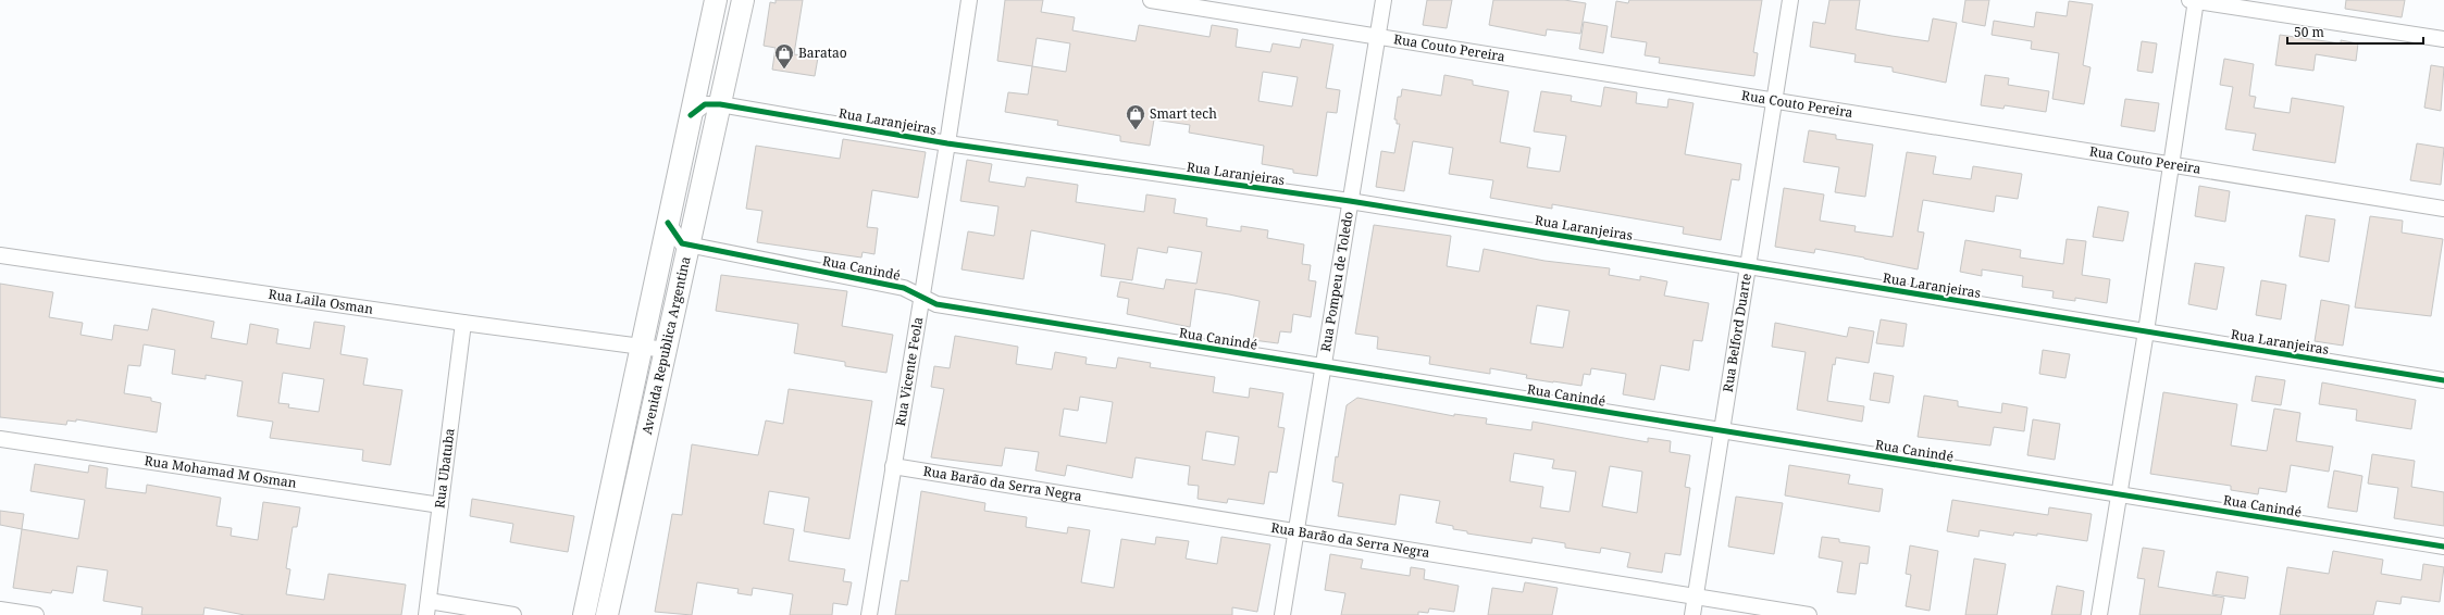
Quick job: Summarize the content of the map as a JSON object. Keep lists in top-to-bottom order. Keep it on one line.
{"streets":{"main road":["Avenida Republica Argentina"],"street":["Rua Couto Pereira","Rua Laranjeiras","Rua Canindé","Rua Pompeu de Toledo","Rua Laila Osman","Rua Belford Duarte","Rua Vicente Feola","Rua Ubatuba","Rua Mohamad M Osman","Rua Barão da Serra Negra"]},"crossings":[["Rua Couto Pereira","Rua Pompeu de Toledo"],["Rua Couto Pereira","Rua Belford Duarte"],["Rua Laranjeiras","Rua Pompeu de Toledo"],["Rua Laranjeiras","Rua Belford Duarte"],["Rua Laranjeiras","Avenida Republica Argentina"],["Rua Laranjeiras","Rua Vicente Feola"],["Rua Canindé","Rua Pompeu de Toledo"],["Rua Canindé","Rua Belford Duarte"],["Rua Canindé","Avenida Republica Argentina"],["Rua Canindé","Rua Vicente Feola"],["Rua Pompeu de Toledo","Rua Barão da Serra Negra"],["Rua Laila Osman","Avenida Republica Argentina"],["Rua Laila Osman","Rua Ubatuba"],["Rua Belford Duarte","Rua Barão da Serra Negra"],["Rua Vicente Feola","Rua Barão da Serra Negra"],["Rua Ubatuba","Rua Mohamad M Osman"]],"places":{"shop":["Baratao","Smart tech"]},"scale_bar":"50 m"}
